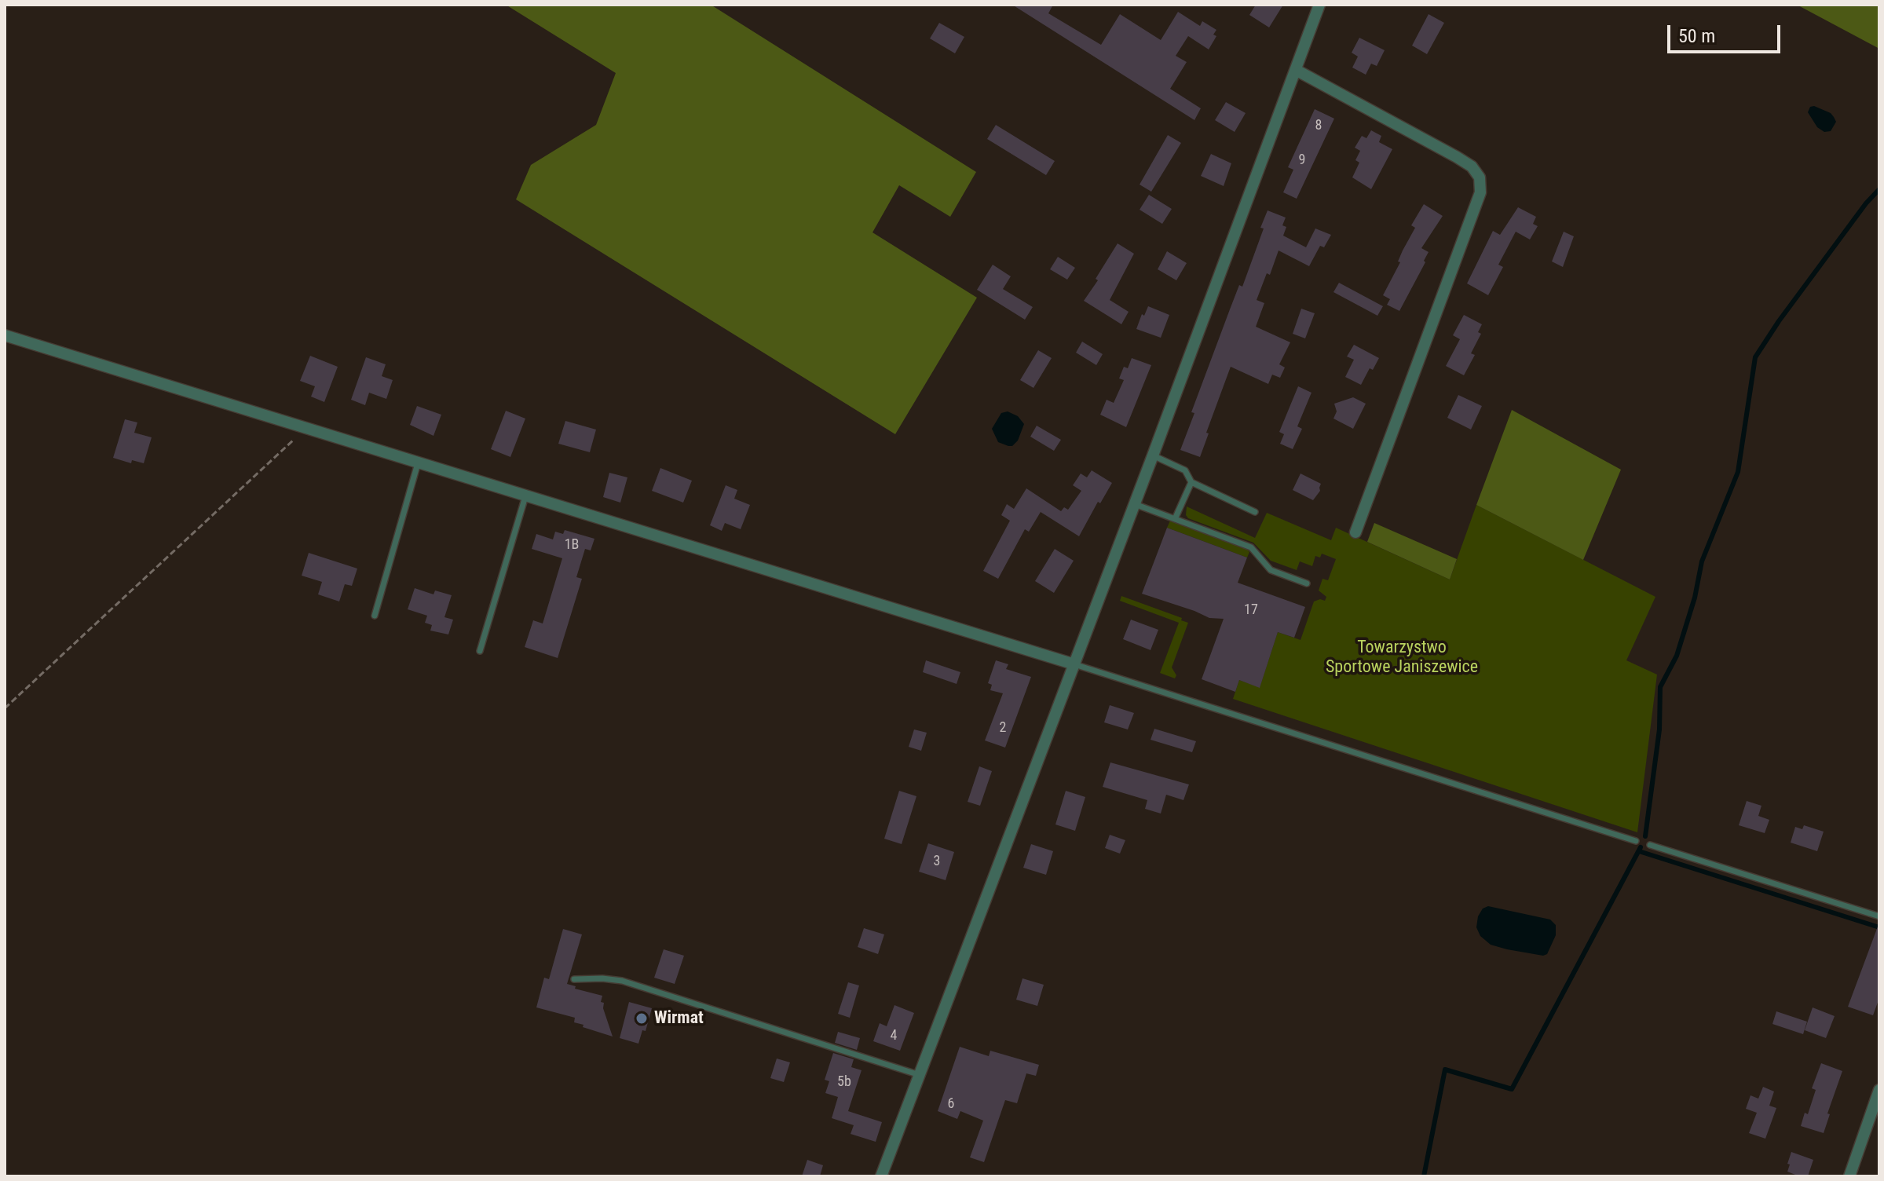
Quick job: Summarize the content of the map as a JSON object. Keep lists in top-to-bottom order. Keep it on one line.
{"parks":["Towarzystwo Sportowe Janiszewice"],"places":["Wirmat"],"house_numbers":["8","9","1B","17","2","3","4","5b","6"],"scale_bar":"50 m"}
